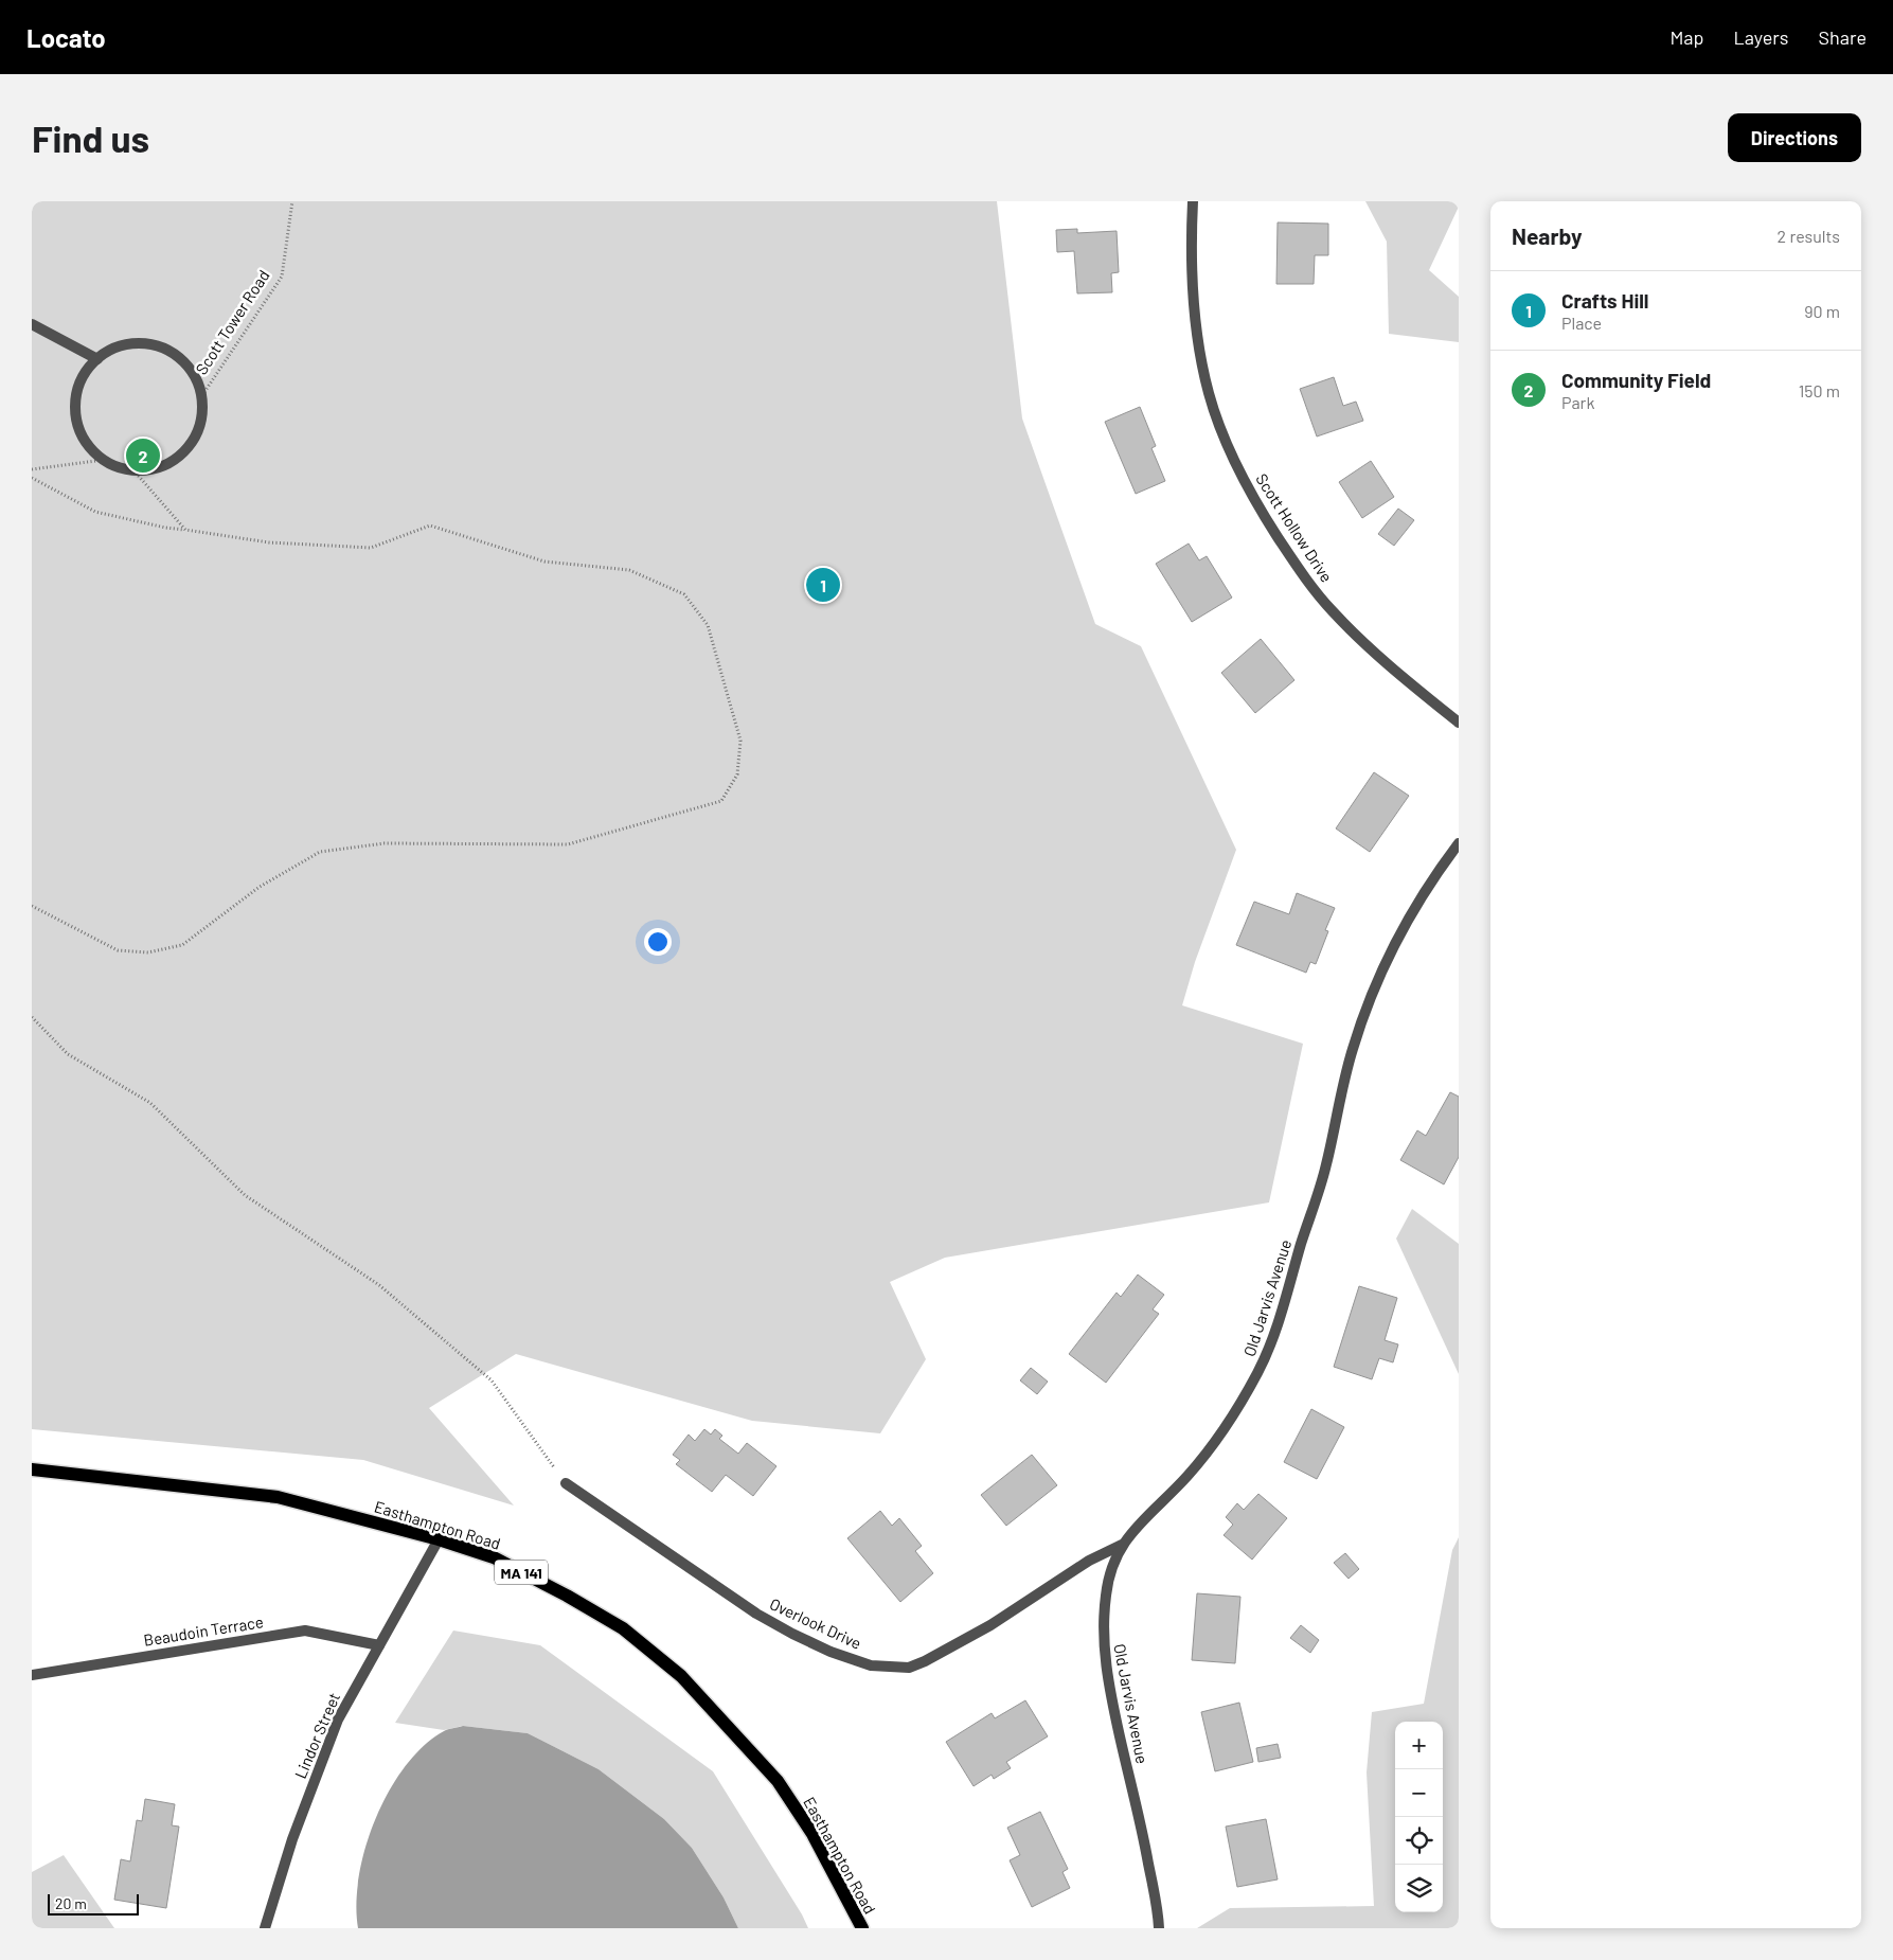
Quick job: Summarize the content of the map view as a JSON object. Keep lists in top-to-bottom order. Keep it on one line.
{"streets":{"main road":["Easthampton Road","MA 141"],"street":["Scott Hollow Drive","Old Jarvis Avenue","Overlook Drive","Beaudoin Terrace","Lindor Street"],"path":["Scott Tower Road"]},"crossings":[["Old Jarvis Avenue","Overlook Drive"],["Easthampton Road","Lindor Street"],["Beaudoin Terrace","Lindor Street"]],"scale_bar":"20 m","page":{"header":"Locato","nav":["Map","Layers","Share"],"buttons":"Directions","title":"Find us","heading":["Nearby","2 results"],"list":[{"mark":"1","name":"Crafts Hill","note":"Place","value":"90 m"},{"mark":"2","name":"Community Field","note":"Park","value":"150 m"}],"pins":["2","1"],"map_buttons":["+","−"],"scale":"20 m"}}
